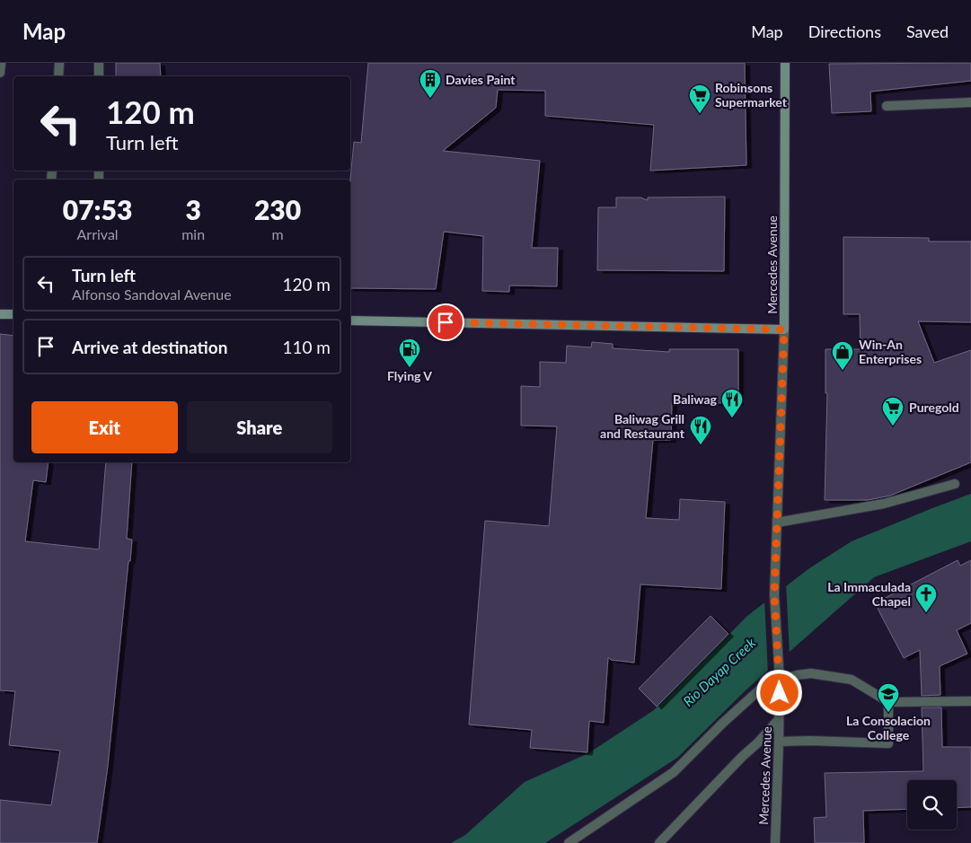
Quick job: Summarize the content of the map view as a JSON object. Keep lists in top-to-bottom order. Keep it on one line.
{"streets":{"main road":["Mercedes Avenue"]},"water":["Rio Dayap Creek"],"places":{"building":["Davies Paint"],"supermarket":["Robinsons Supermarket","Puregold"],"fuel station":["Flying V"],"shop":["Win-An Enterprises"],"restaurant":["Baliwag","Baliwag Grill and Restaurant"],"church":["La Immaculada Chapel"],"school or university":["La Consolacion College"]},"page":{"header":"Map","nav":["Map","Directions","Saved"],"turn":["120 m","Turn left"],"eta":["07:53","Arrival","3","min","230","m"],"list":[{"name":"Turn left","note":"Alfonso Sandoval Avenue","value":"120 m"},{"name":"Arrive at destination","value":"110 m"}],"buttons":["Exit","Share"]}}
